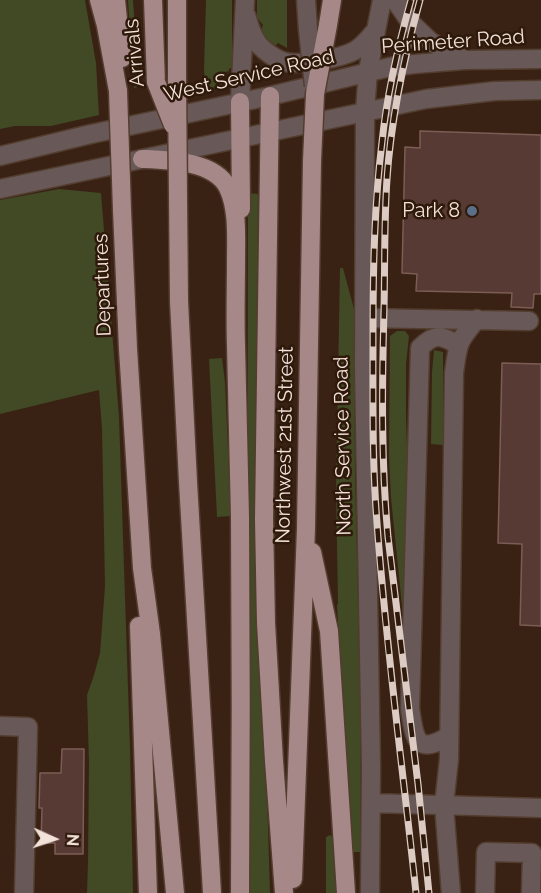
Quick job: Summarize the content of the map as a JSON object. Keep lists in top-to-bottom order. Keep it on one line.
{"streets":{"main road":["Arrivals","Departures","Northwest 21st Street"],"street":["Perimeter Road","West Service Road","North Service Road"]},"crossings":[["Perimeter Road","West Service Road"],["Perimeter Road","North Service Road"],["West Service Road","North Service Road"]],"places":["Park 8"],"north":"right"}
